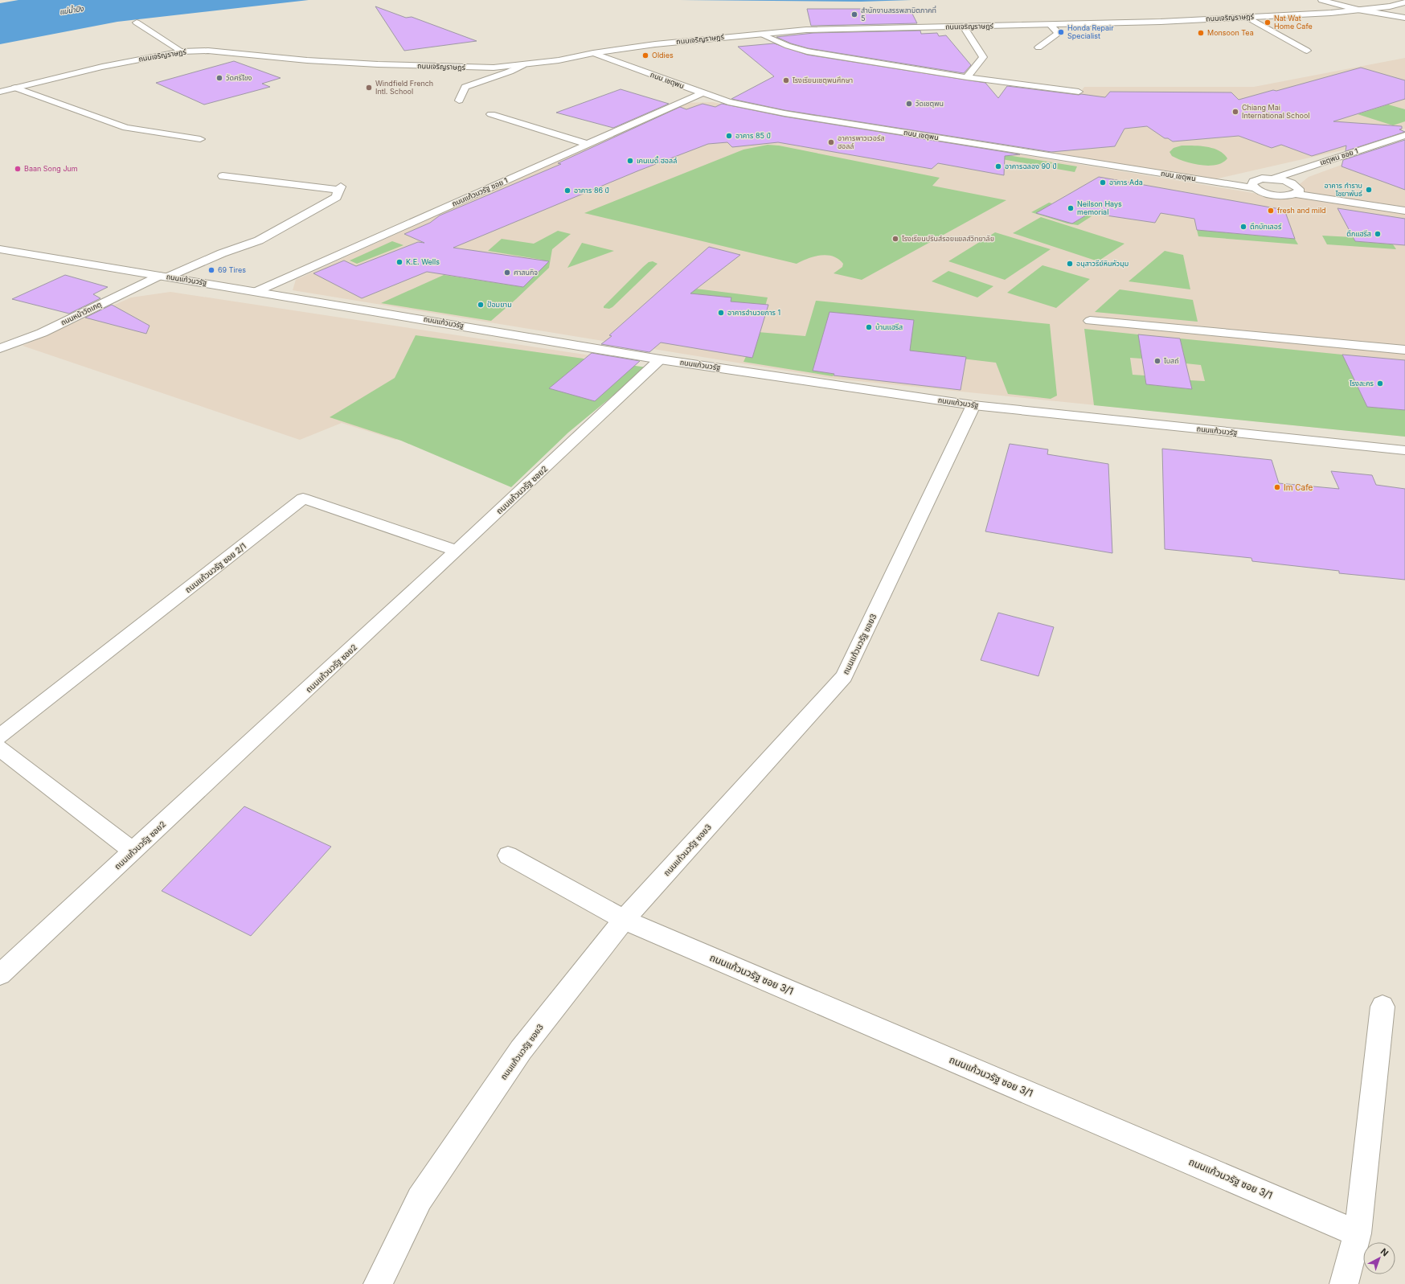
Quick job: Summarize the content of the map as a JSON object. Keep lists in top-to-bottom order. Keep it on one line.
{"streets":{"street":["ถนนเจริญราษฎร์","ถนน เชตุพน","เชตุพน ซอย 1","ถนนแก้วนวรัฐ ซอย 1","ถนนแก้วนวรัฐ","ถนนหน้าวัดเกตุ","ถนนแก้วนวรัฐ ซอย2","ถนนแก้วนวรัฐ ซอย 2/1","ถนนแก้วนวรัฐ ซอย3","ถนนแก้วนวรัฐ ซอย 3/1"]},"crossings":[["ถนนเจริญราษฎร์","ถนน เชตุพน"],["ถนน เชตุพน","ถนนแก้วนวรัฐ ซอย 1"],["ถนนแก้วนวรัฐ ซอย 1","ถนนแก้วนวรัฐ"],["ถนนแก้วนวรัฐ","ถนนหน้าวัดเกตุ"],["ถนนแก้วนวรัฐ","ถนนแก้วนวรัฐ ซอย2"],["ถนนแก้วนวรัฐ","ถนนแก้วนวรัฐ ซอย3"],["ถนนแก้วนวรัฐ ซอย2","ถนนแก้วนวรัฐ ซอย 2/1"],["ถนนแก้วนวรัฐ ซอย3","ถนนแก้วนวรัฐ ซอย 3/1"]],"water":["แม่น้ำปิง"],"places":["สำนักงานสรรพสามิตภาคที่ 5","Nat Wat Home Cafe","Honda Repair Specialist","Monsoon Tea","Oldies","วัดศรีโขง","โรงเรียนเชตุพนศึกษา","Windfield French Intl. School","วัดเชตุพน","Chiang Mai International School","อาคาร 85 ปี","อาคารพาวเวอร์ส ฮอลล์","เคนเนดี้ ฮอลล์","อาคารฉลอง 90 ปี","Baan Song Jum","อาคาร Ada","อาคาร กำราบ ไชยาพันธ์","อาคาร 86 ปี","Neilson Hays memorial","fresh and mild","ตึกบัทเลอร์","ตึกแฮรีส","โรงเรียนปรินส์รอยแยลส์วิทยาลัย","K.E. Wells","อนุสาวรีย์หินหัวมุม","69 Tires","ศาสนกิจ","ป้อมยาม","อาคารอำนวยการ 1","บ้านแฮรีส","โบสถ์","โรงละคร","Im Cafe"],"north":"top right"}
